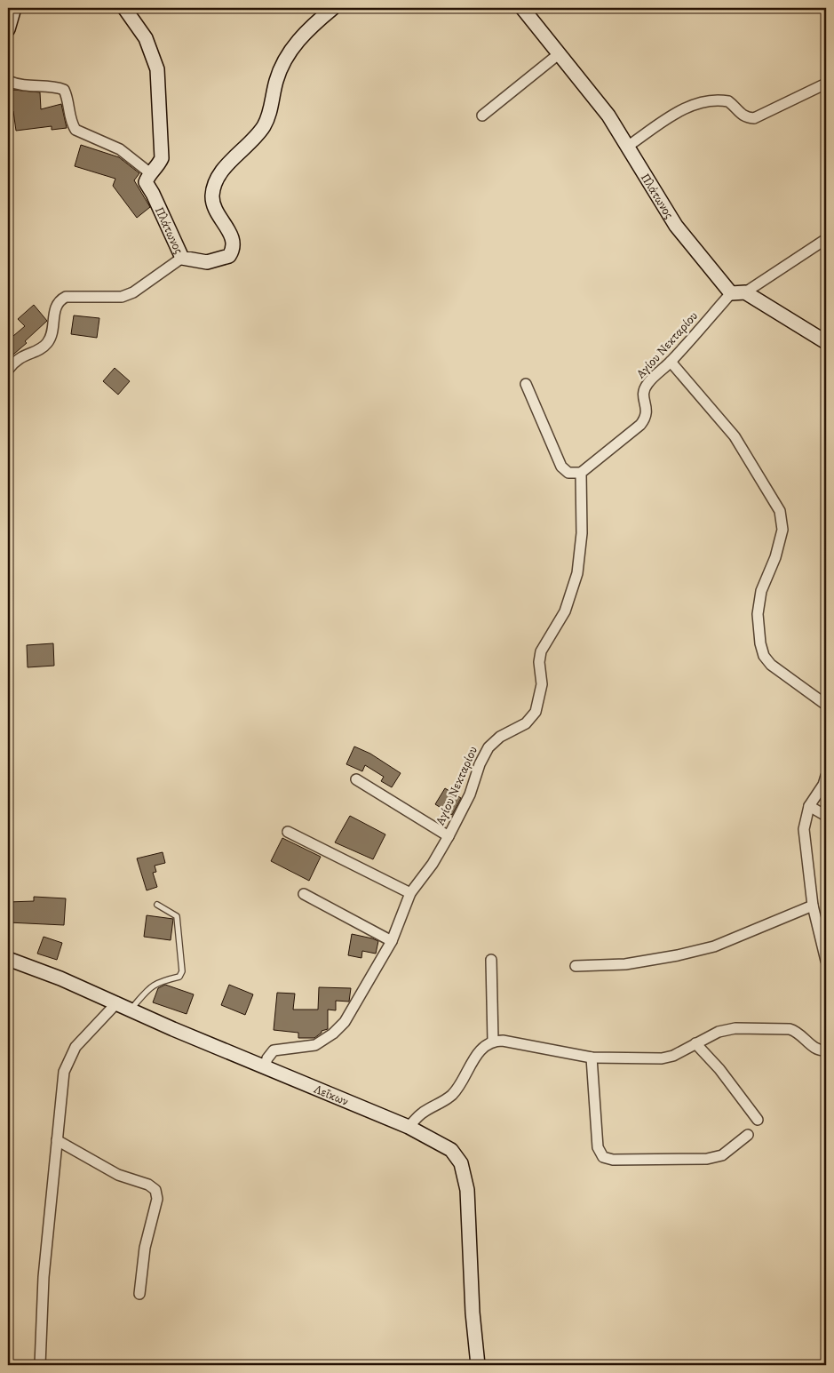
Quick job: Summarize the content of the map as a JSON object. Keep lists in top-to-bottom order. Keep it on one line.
{"streets":{"street":["Πλάτωνος","Αγίου Νεκταρίου","Λεΐκων"]},"crossings":[["Πλάτωνος","Αγίου Νεκταρίου"],["Αγίου Νεκταρίου","Λεΐκων"]]}
